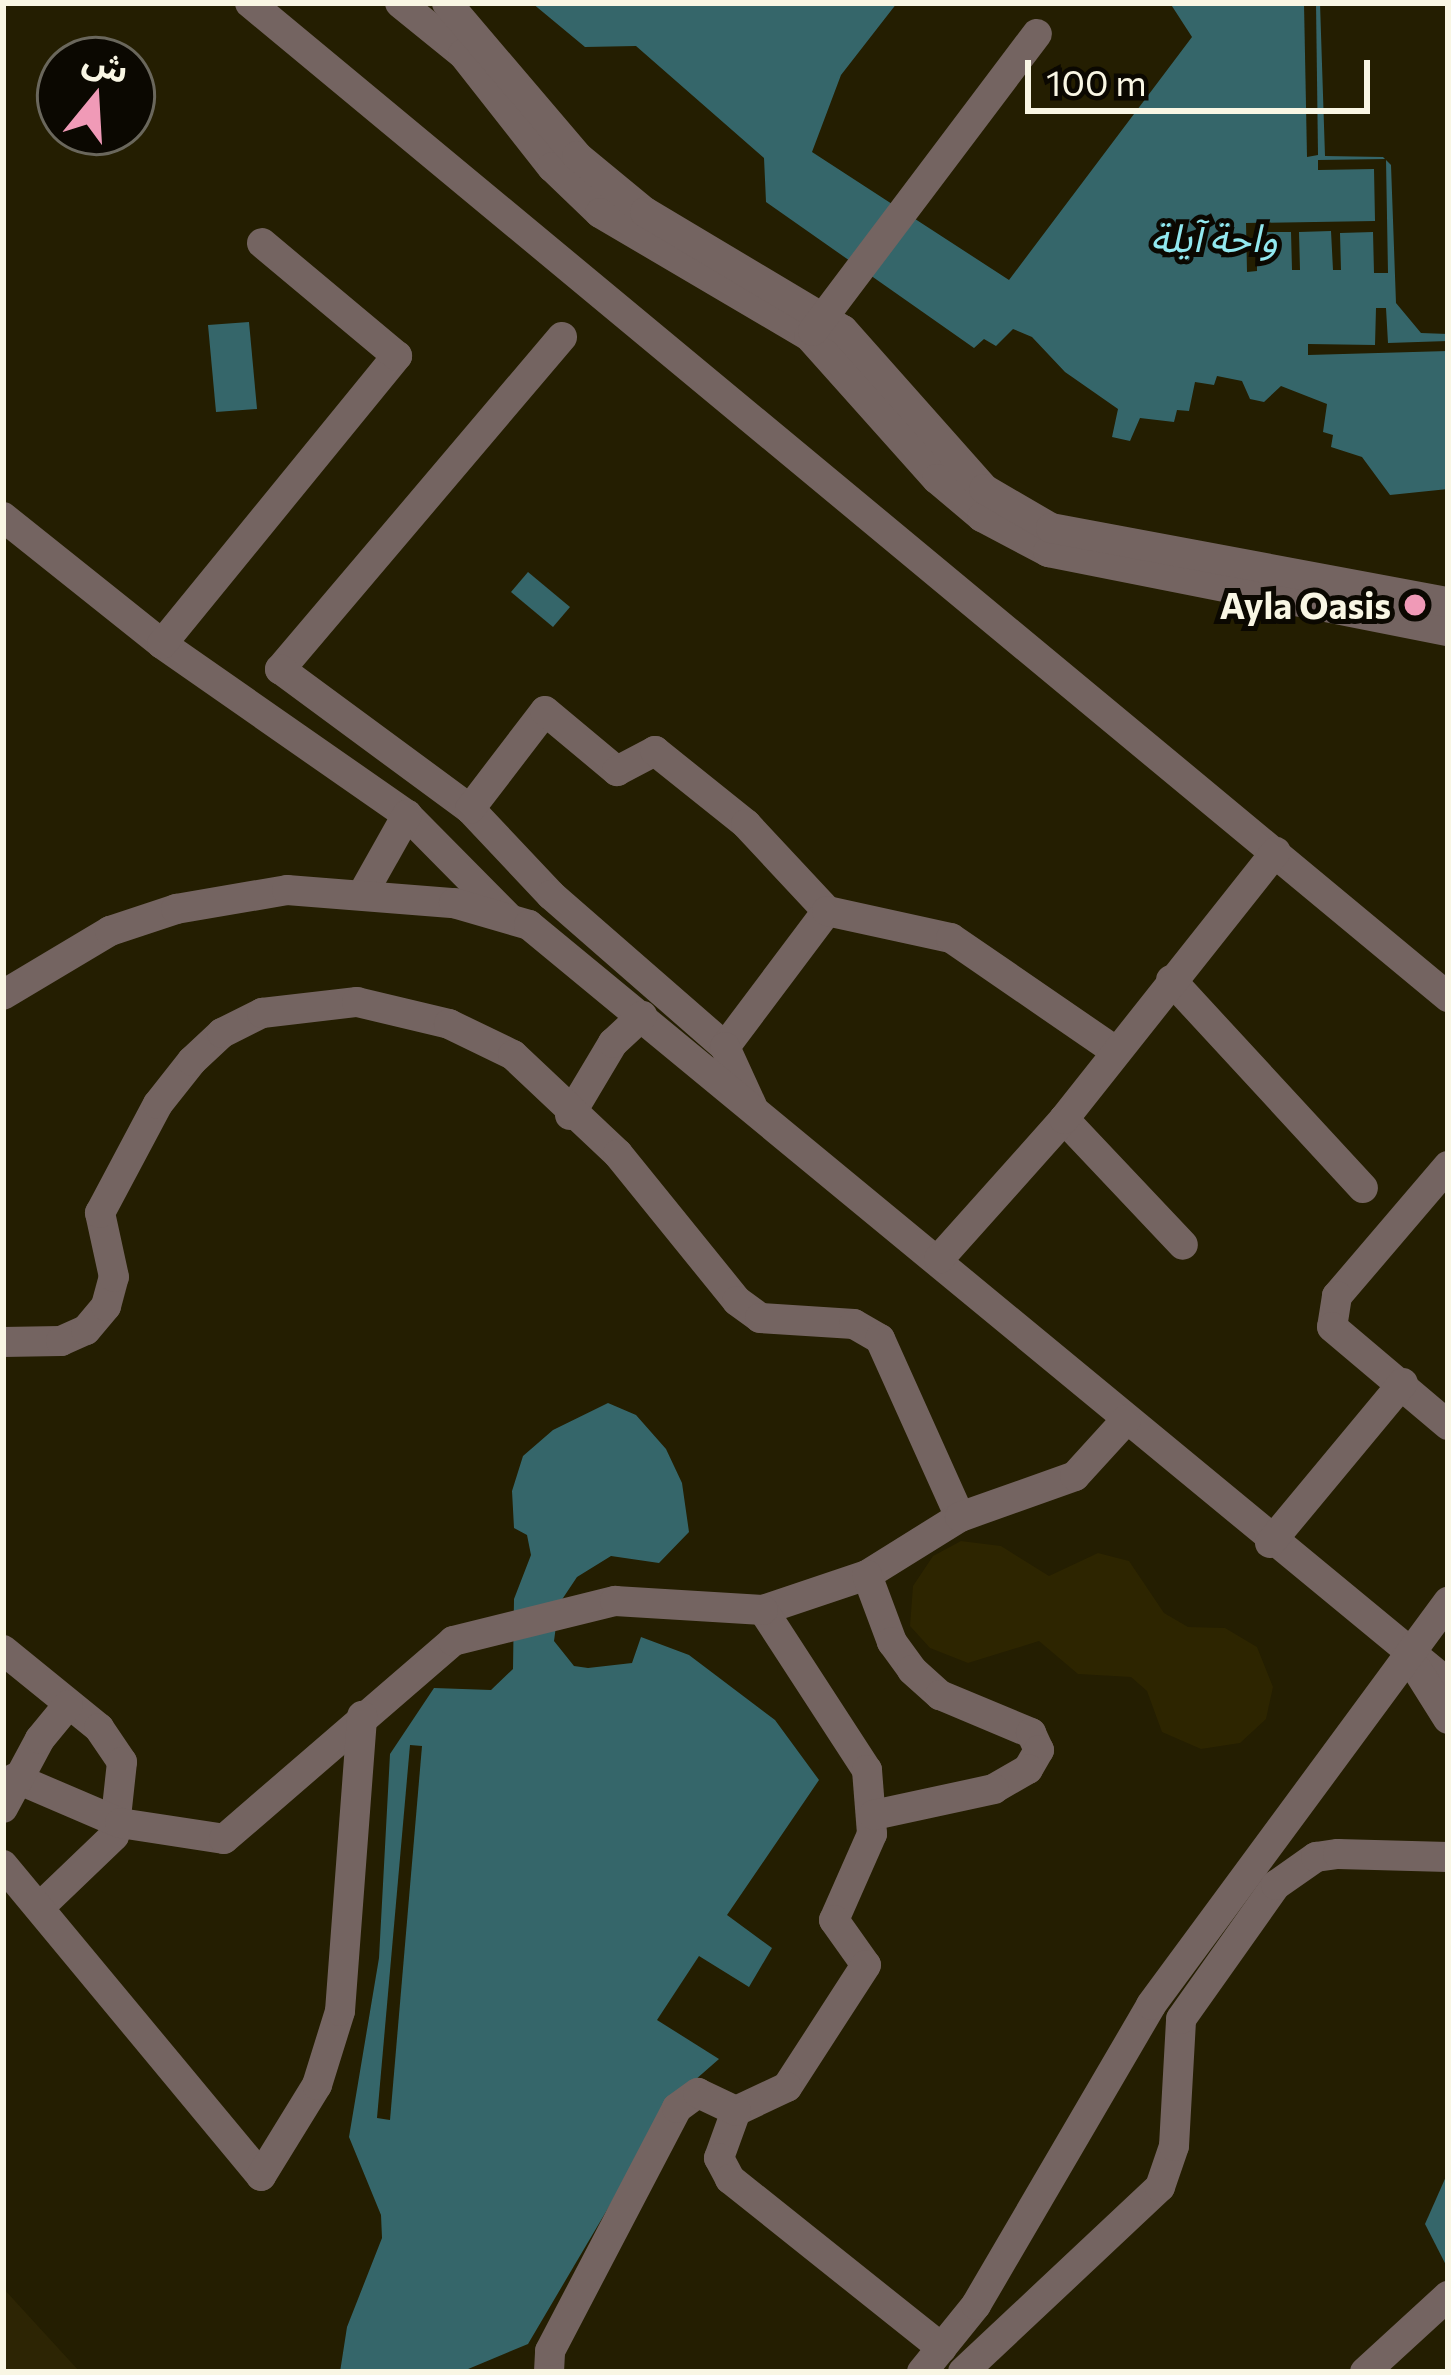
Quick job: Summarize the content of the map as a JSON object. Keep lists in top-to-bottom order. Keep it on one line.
{"water":["واحة آيلة"],"places":["Ayla Oasis"],"scale_bar":"100 m","north":"top"}
